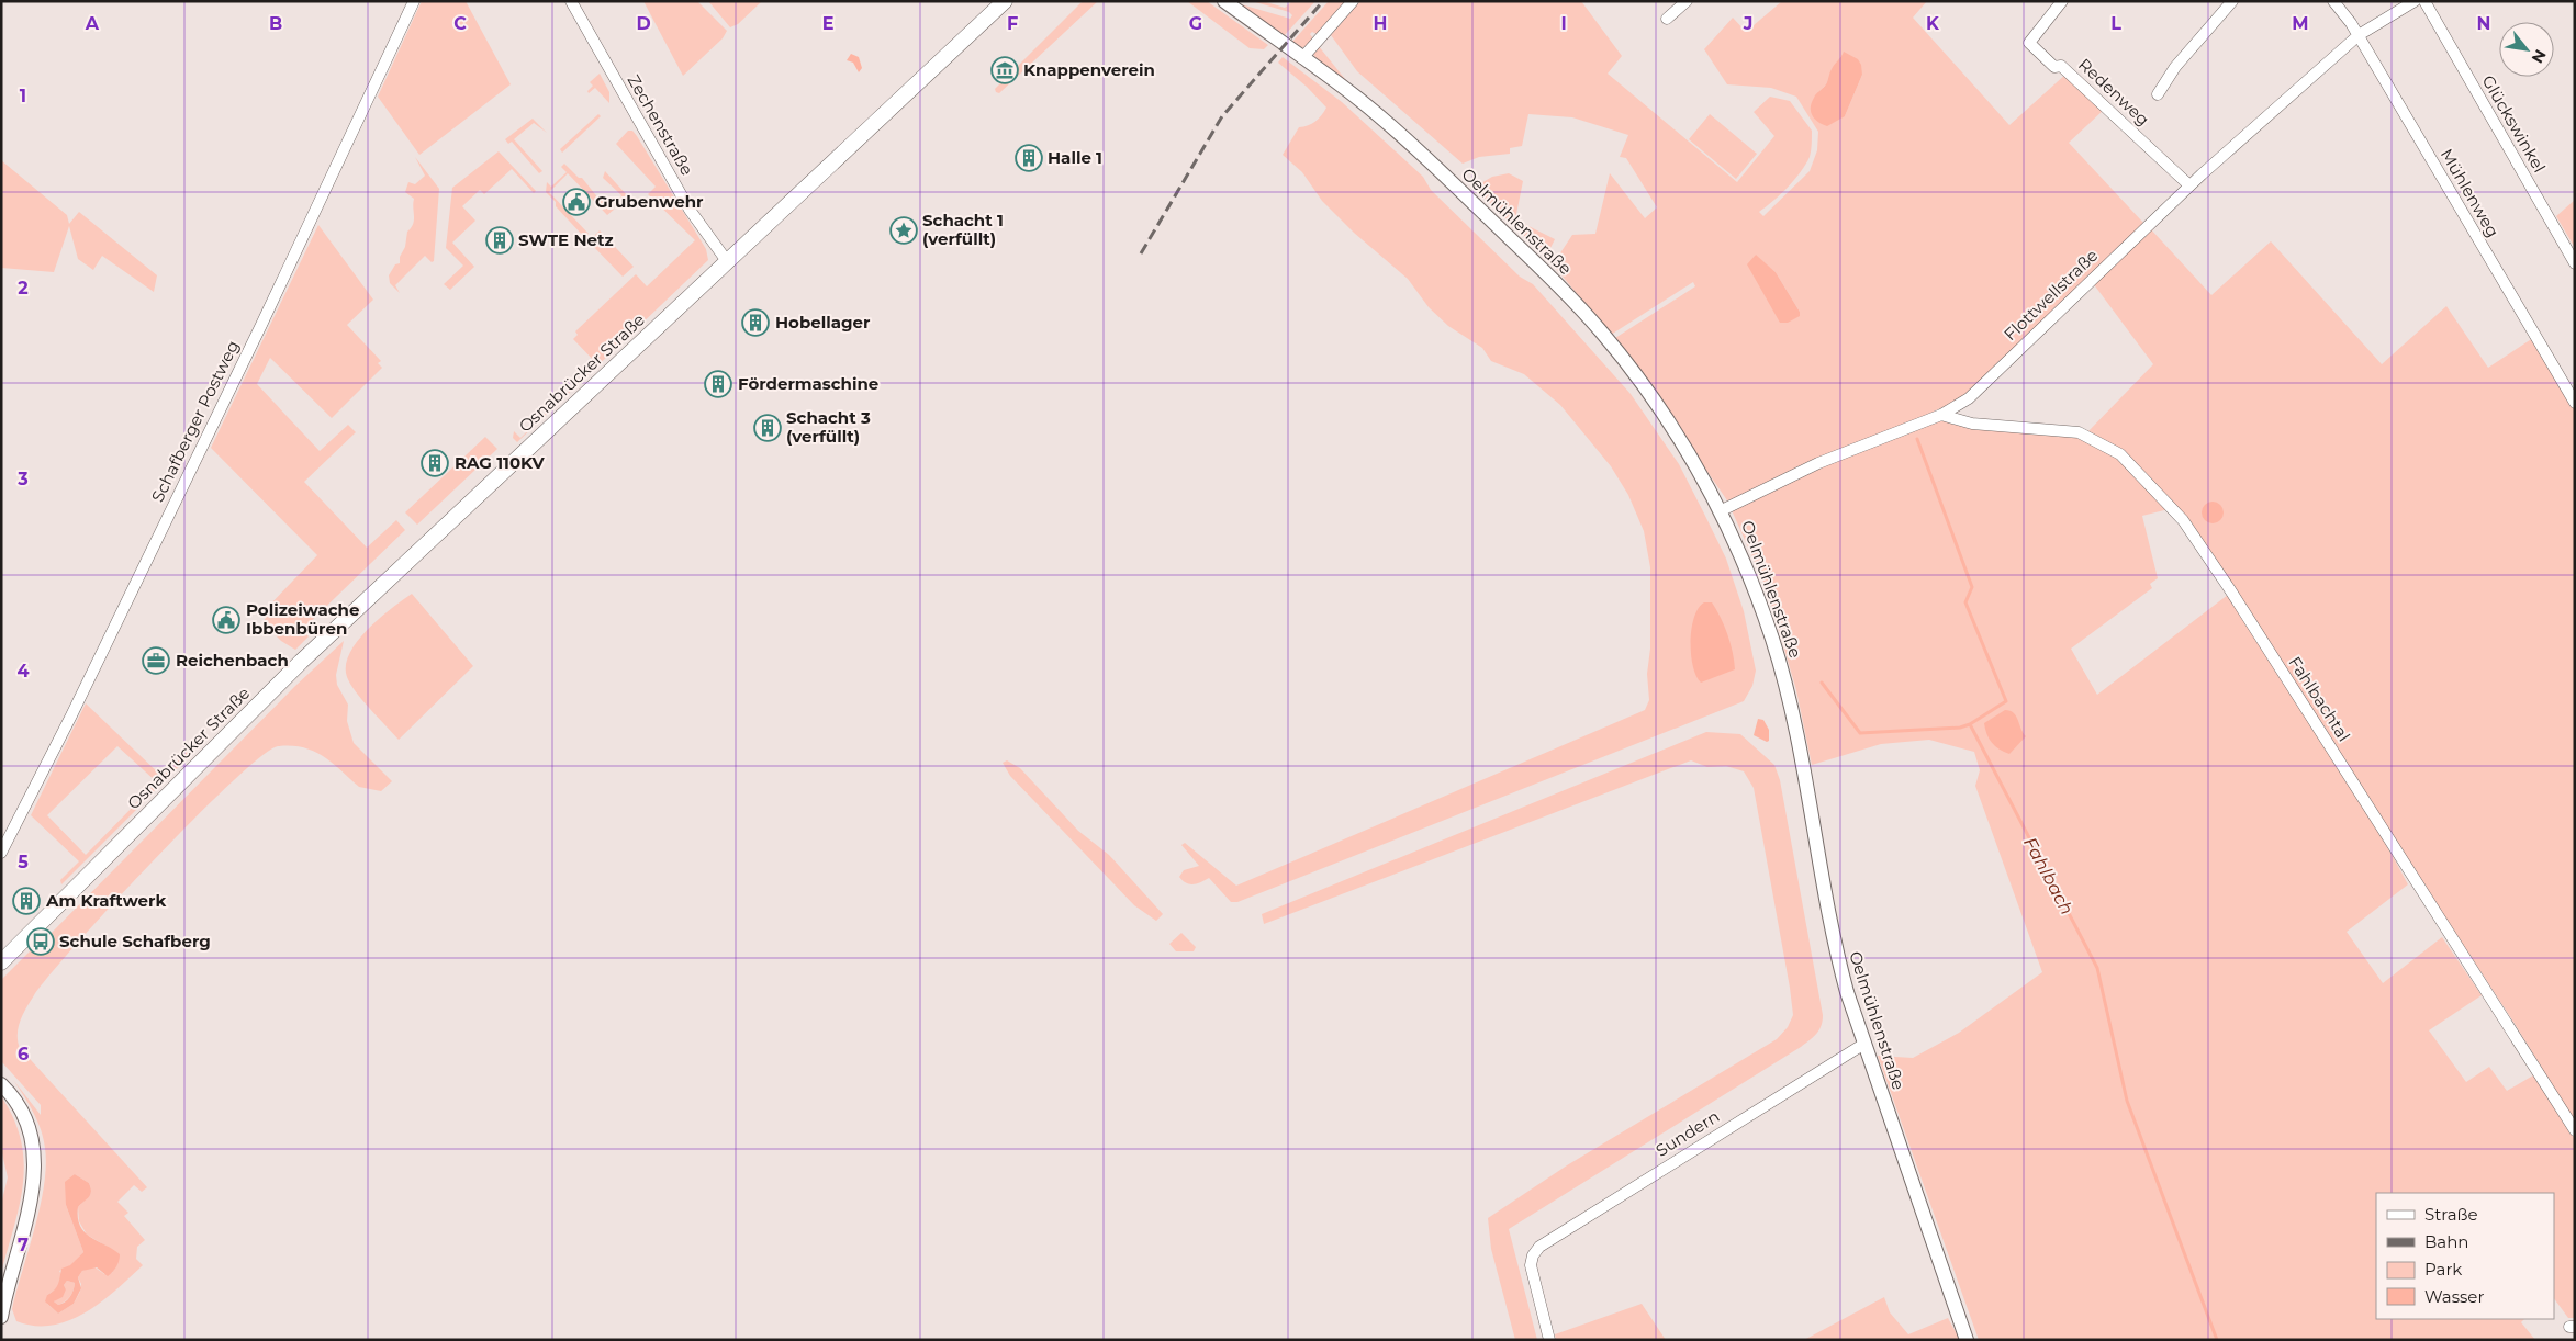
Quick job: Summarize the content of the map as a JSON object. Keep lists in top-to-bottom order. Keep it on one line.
{"streets":{"main road":["Osnabrücker Straße"],"street":["Redenweg","Glückswinkel","Zechenstraße","Mühlenweg","Oelmühlenstraße","Flottwellstraße","Schafberger Postweg","Fahlbachtal","Sundern"]},"crossings":[["Redenweg","Flottwellstraße"],["Zechenstraße","Osnabrücker Straße"],["Mühlenweg","Flottwellstraße"],["Oelmühlenstraße","Flottwellstraße"],["Oelmühlenstraße","Sundern"],["Flottwellstraße","Fahlbachtal"]],"water":["Fahlbach"],"places":{"museum":["Knappenverein"],"building":["Halle 1","SWTE Netz","Hobellager","Fördermaschine","Schacht 3 (verfüllt)","RAG 110KV","Am Kraftwerk"],"public building":["Grubenwehr","Polizeiwache Ibbenbüren"],"place":["Schacht 1 (verfüllt)"],"office":["Reichenbach"],"bus stop":["Schule Schafberg"]},"legend":["Straße","Bahn","Park","Wasser"],"north":"bottom right","grid":{"columns":["A","B","C","D","E","F","G","H","I","J","K","L","M","N"],"rows":["1","2","3","4","5","6","7"]}}
